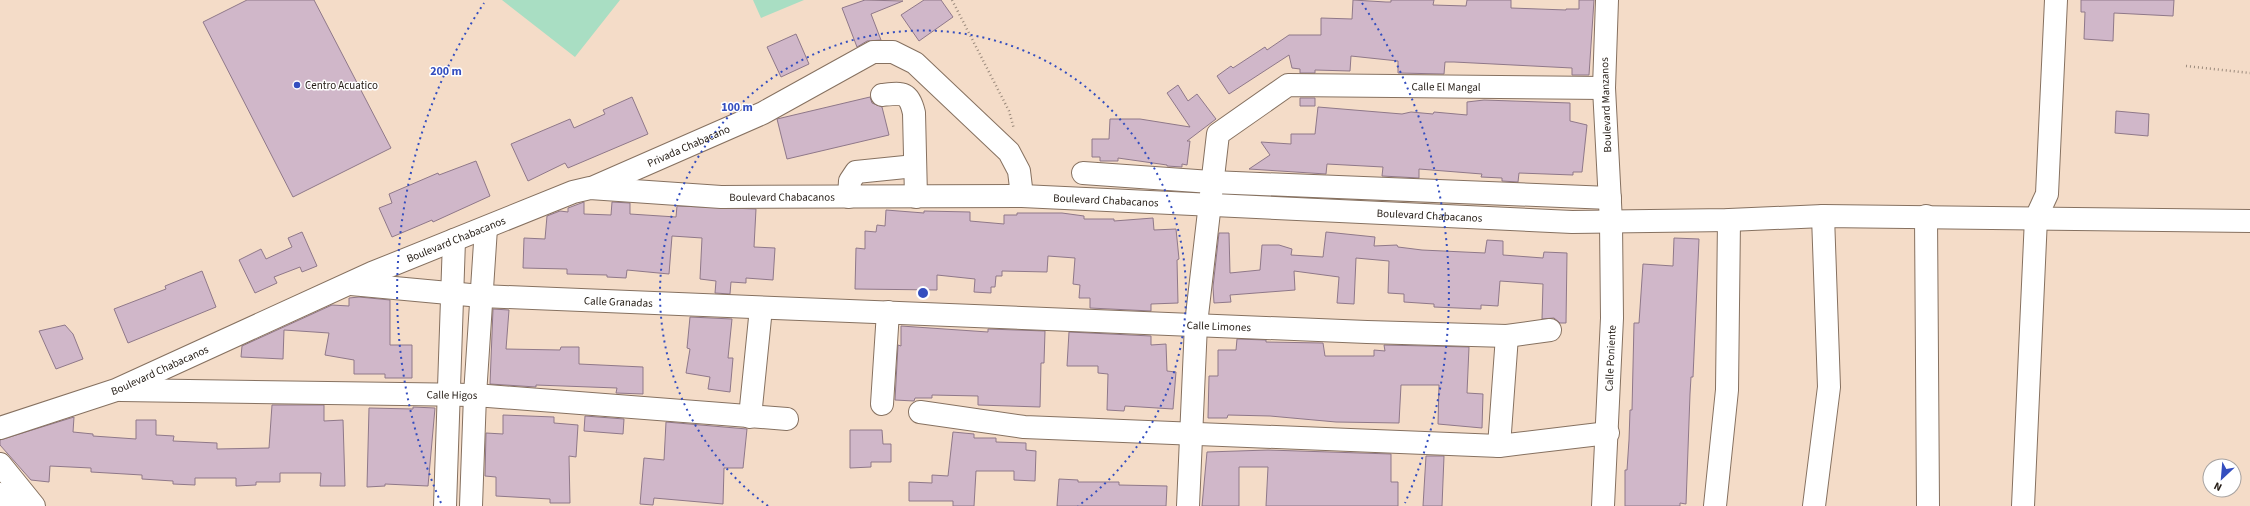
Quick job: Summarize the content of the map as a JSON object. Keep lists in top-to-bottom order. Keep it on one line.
{"streets":{"street":["Calle El Mangal","Boulevard Manzanos","Privada Chabacano","Boulevard Chabacanos","Calle Granadas","Calle Limones","Calle Poniente","Calle Higos"]},"crossings":[["Calle El Mangal","Boulevard Manzanos"],["Boulevard Manzanos","Boulevard Chabacanos"],["Boulevard Manzanos","Calle Poniente"],["Privada Chabacano","Boulevard Chabacanos"],["Boulevard Chabacanos","Calle Granadas"],["Boulevard Chabacanos","Calle Poniente"],["Boulevard Chabacanos","Calle Higos"],["Calle Granadas","Calle Limones"]],"places":["Centro Acuatico"],"north":"bottom left","rings":["200 m","100 m"]}
